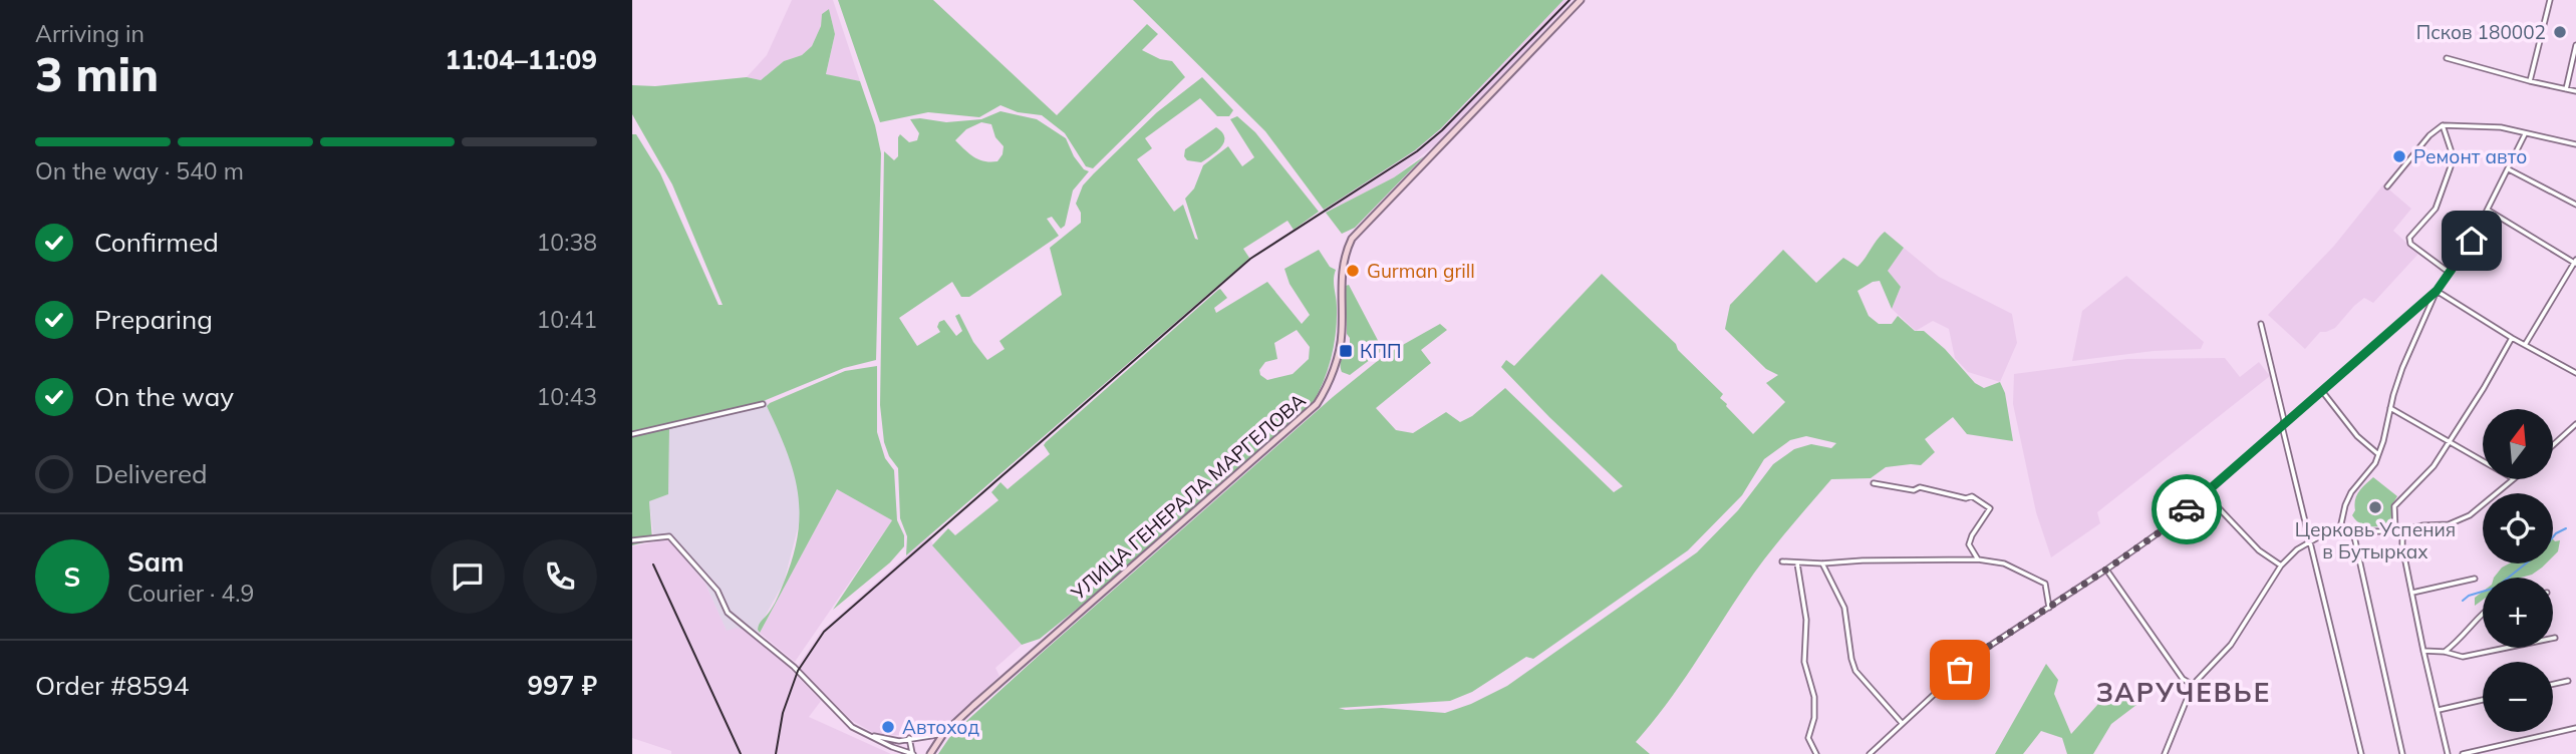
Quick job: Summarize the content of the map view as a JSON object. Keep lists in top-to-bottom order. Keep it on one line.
{"streets":{"main road":["УЛИЦА ГЕНЕРАЛА МАРГЕЛОВА"]},"districts":["ЗАРУЧЕВЬЕ"],"places":{"other":["Псков 180002","Ремонт авто","Gurman grill","Церковь Успения в Бутырках","Автоход"],"transit":["КПП"]},"north":"top","page":{"heading":["3 min","Arriving in","11:04–11:09"],"panel":["Sam","Courier · 4.9","Order #8594","997 ₽"],"bar":"On the way · 540 m","list":[["Confirmed","10:38"],["Preparing","10:41"],["On the way","10:43"],"Delivered"],"map_buttons":["+","−"],"round":"S"}}
